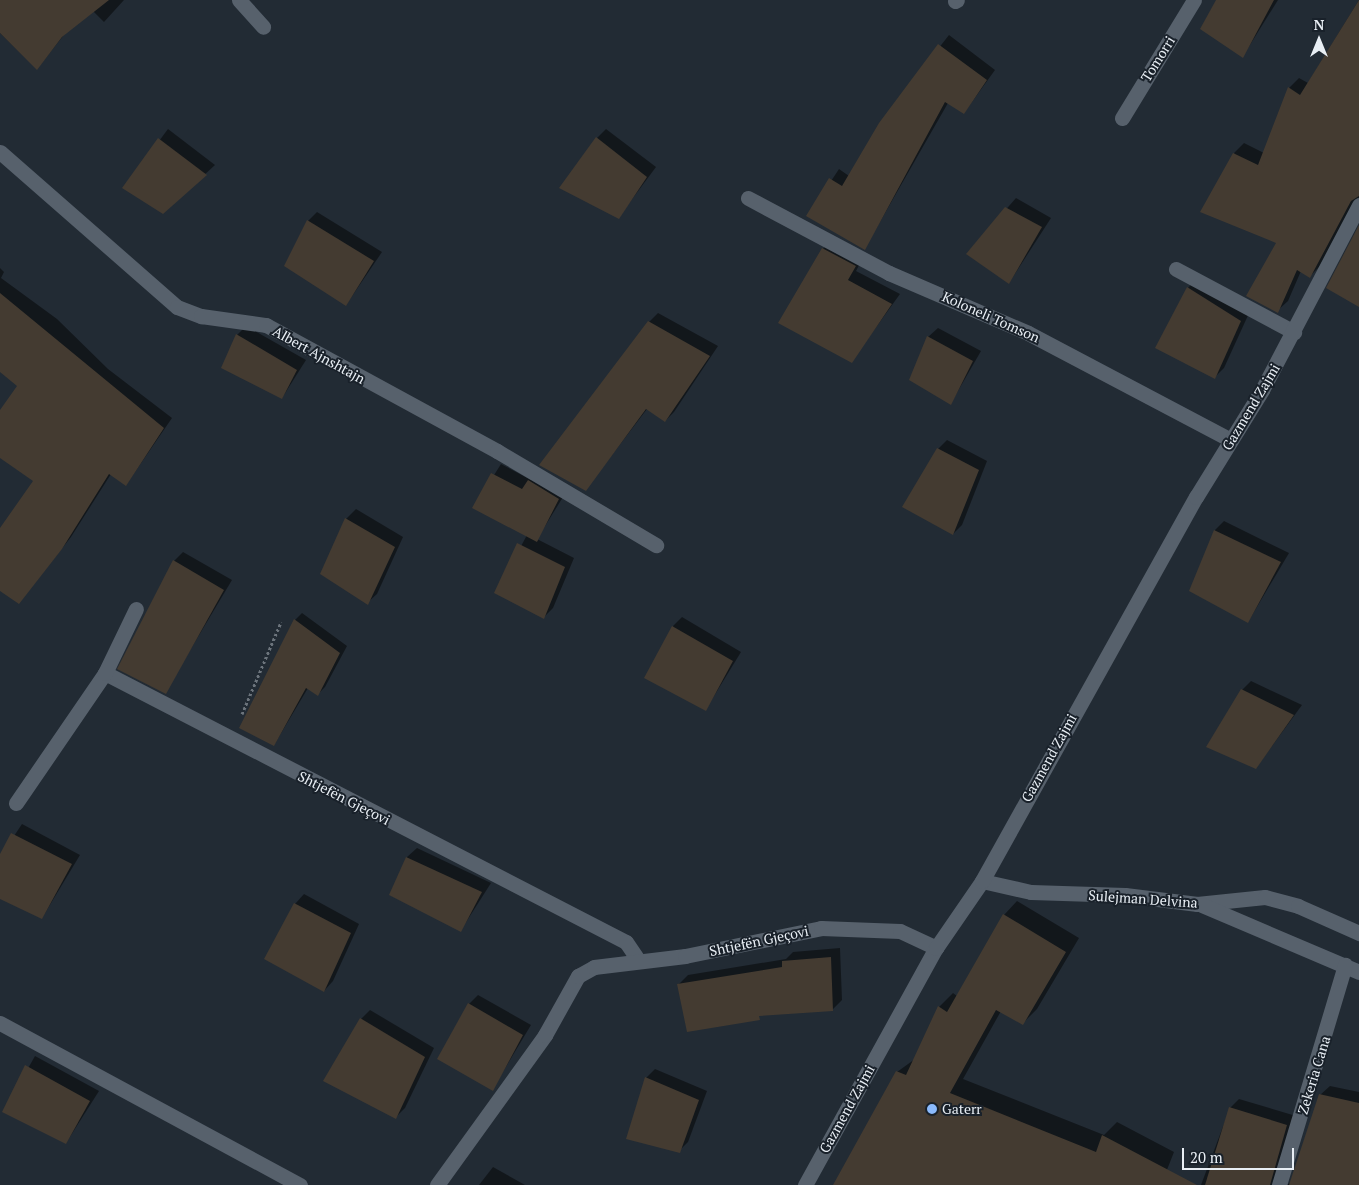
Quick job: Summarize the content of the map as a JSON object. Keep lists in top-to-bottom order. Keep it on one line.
{"streets":{"street":["Tomorri","Koloneli Tomson","Albert Ajnshtajn","Gazmend Zajmi","Shtjefën Gjeçovi","Sulejman Delvina","Zekeria Cana"]},"crossings":[["Koloneli Tomson","Gazmend Zajmi"],["Gazmend Zajmi","Shtjefën Gjeçovi"],["Gazmend Zajmi","Sulejman Delvina"]],"places":["Gaterr"],"scale_bar":"20 m","north":"top"}
